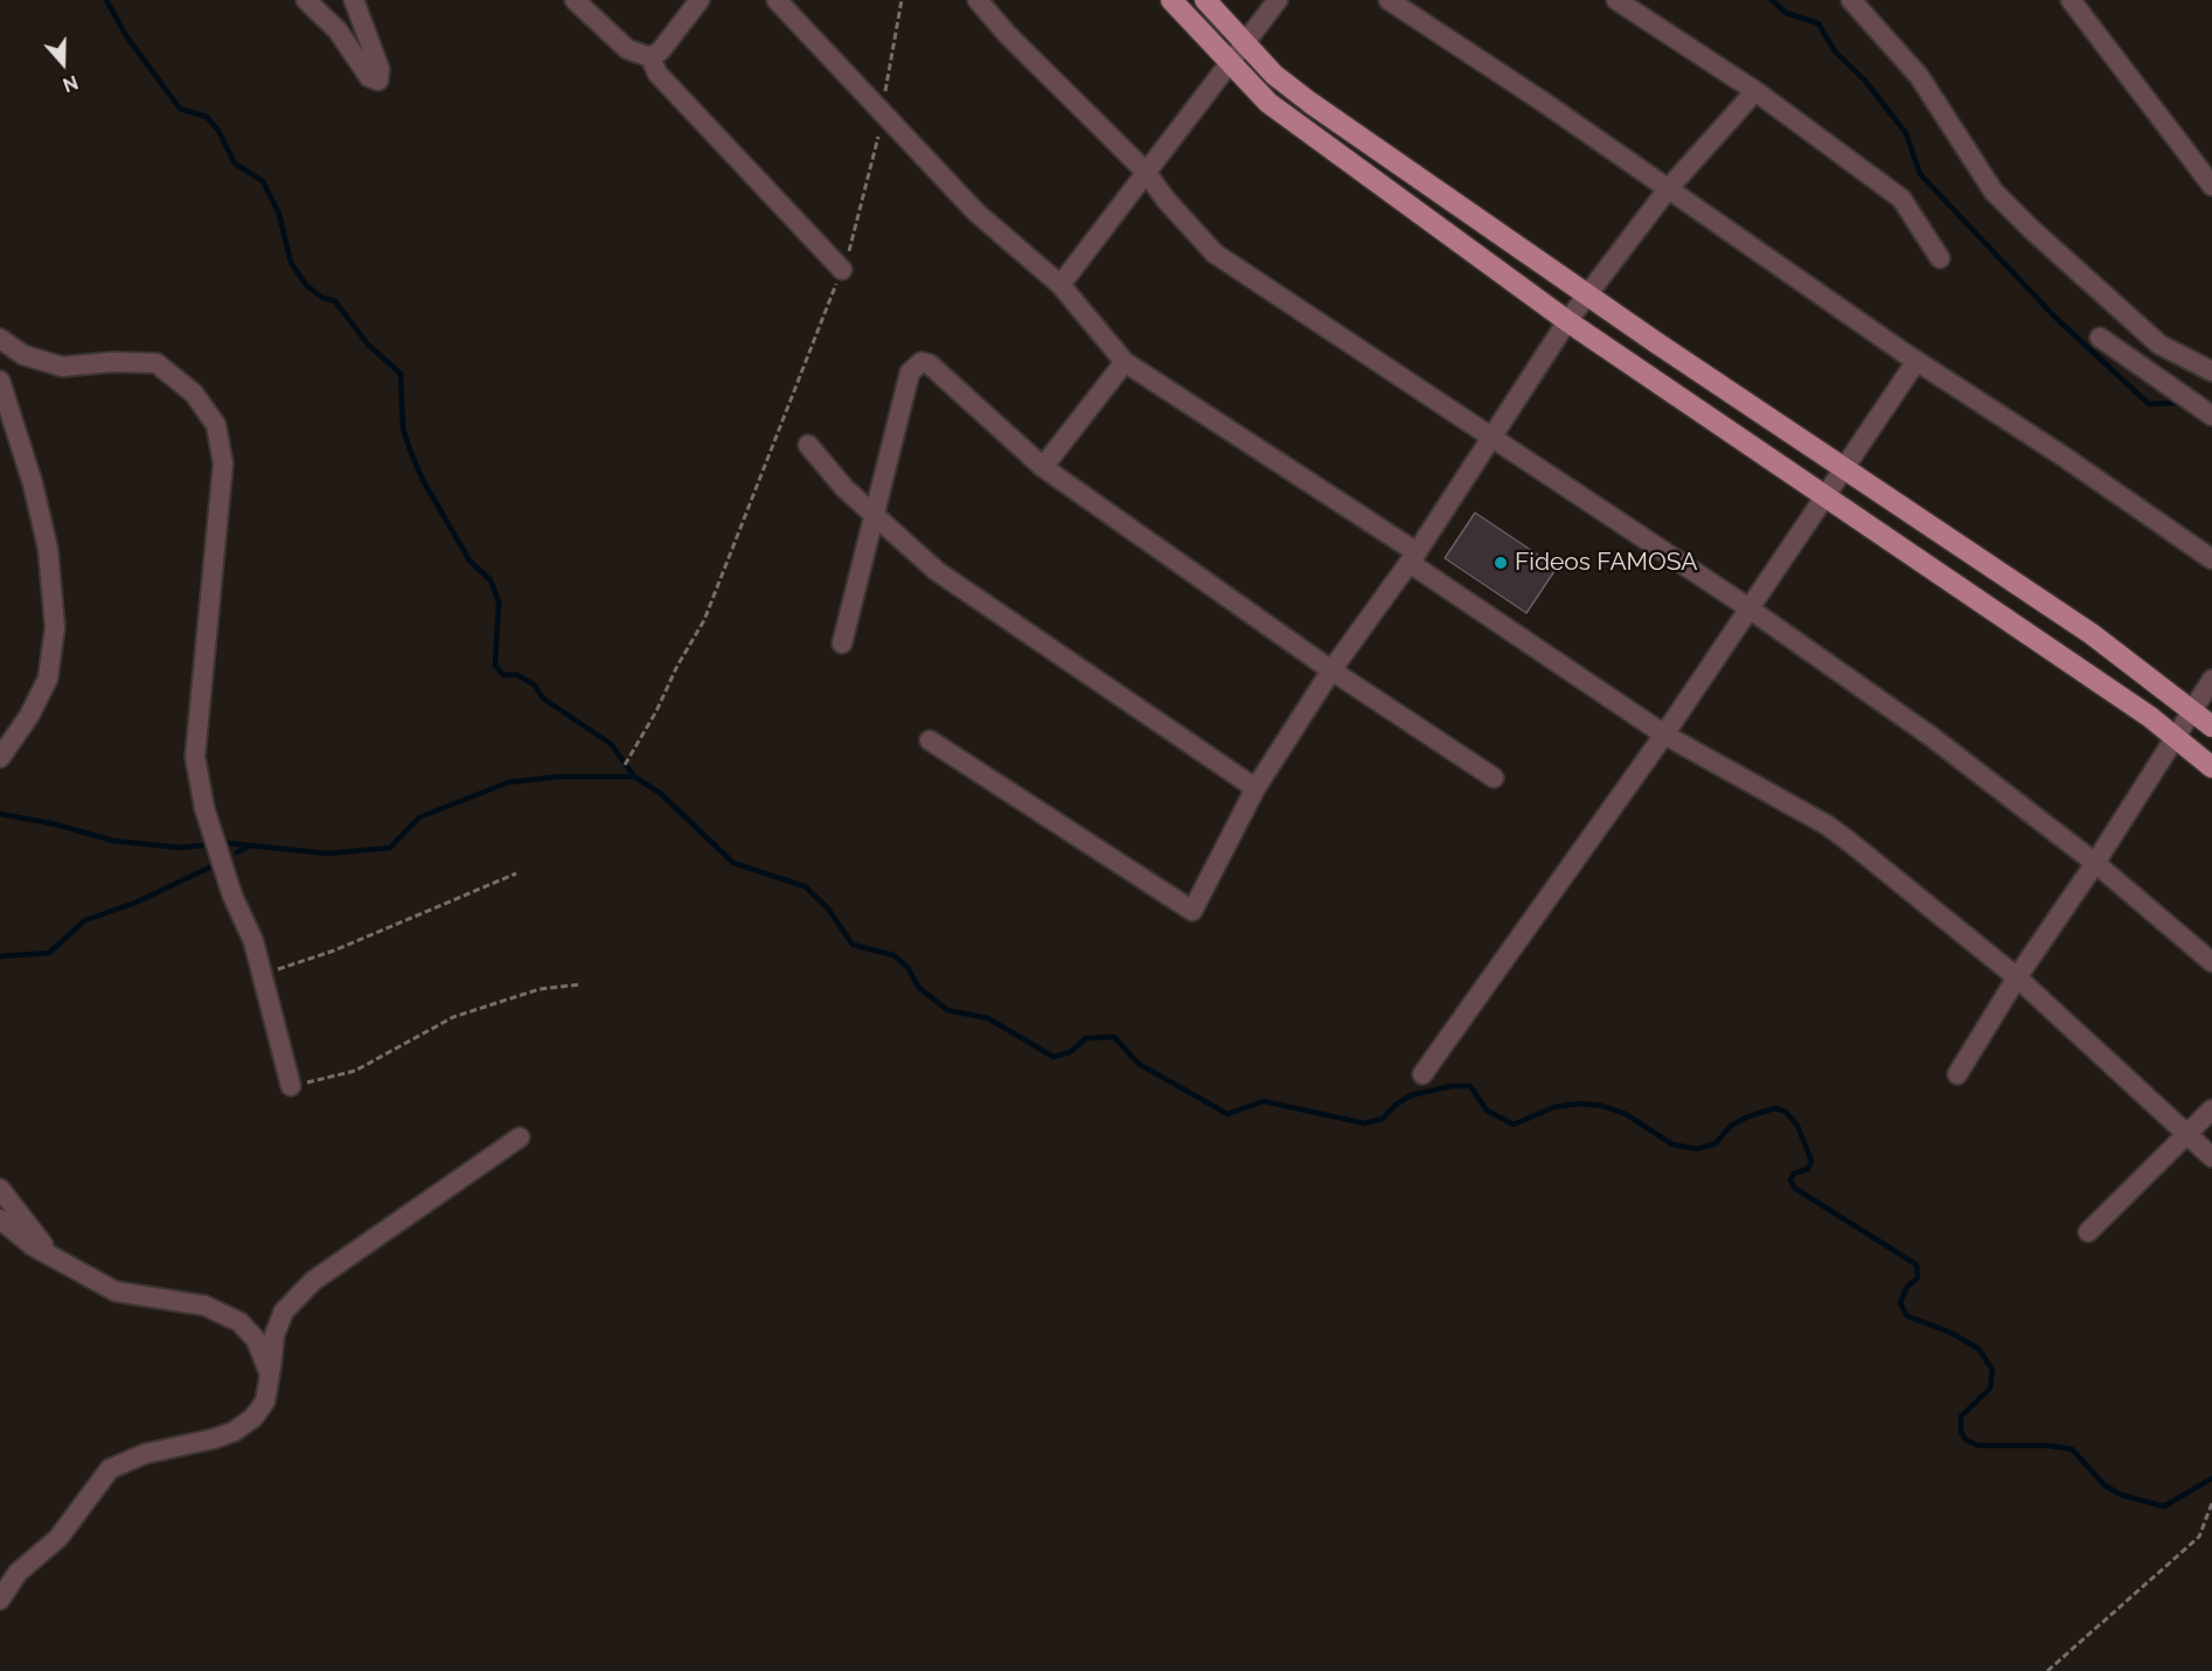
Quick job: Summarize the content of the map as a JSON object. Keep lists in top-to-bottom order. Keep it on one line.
{"places":["Fideos FAMOSA"],"north":"bottom"}
